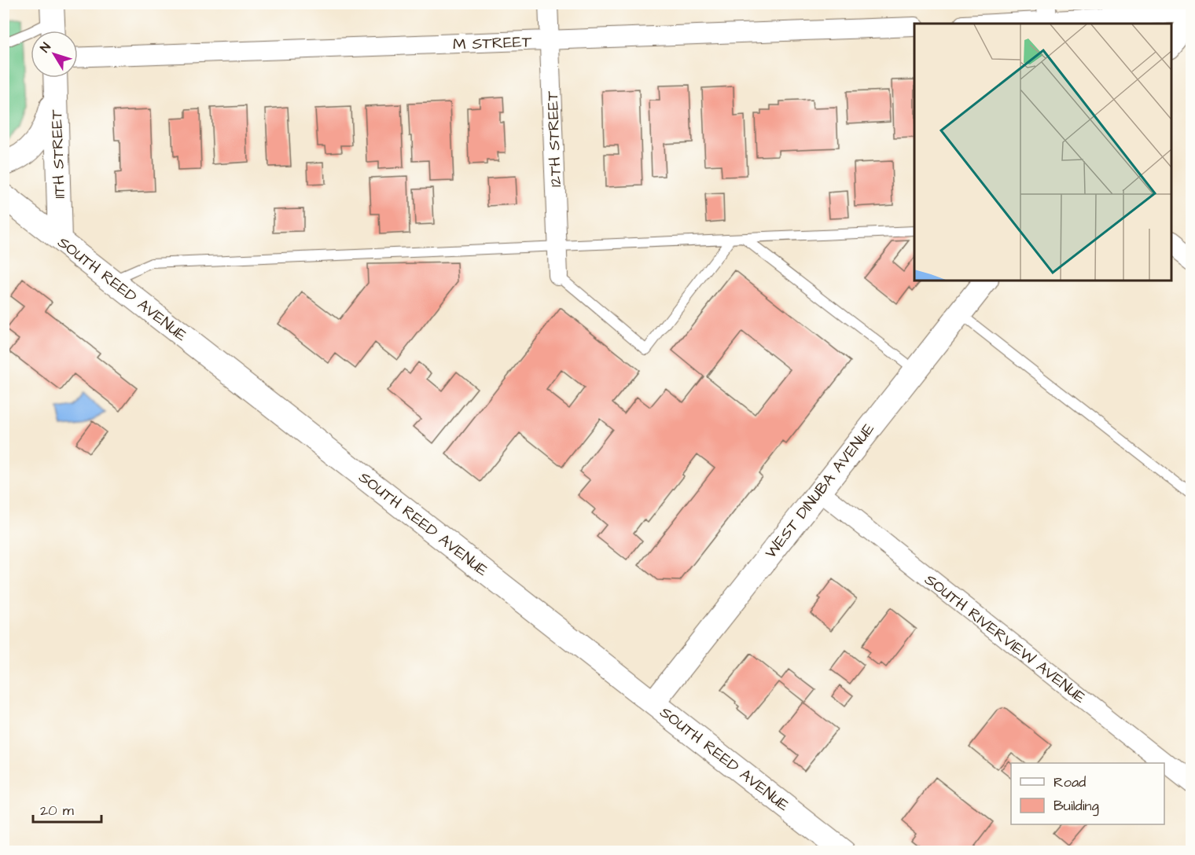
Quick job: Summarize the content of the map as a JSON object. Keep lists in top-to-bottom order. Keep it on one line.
{"streets":{"street":["M STREET","12TH STREET","11TH STREET","SOUTH REED AVENUE","WEST DINUBA AVENUE","SOUTH RIVERVIEW AVENUE"]},"crossings":[["M STREET","12TH STREET"],["11TH STREET","SOUTH REED AVENUE"],["SOUTH REED AVENUE","WEST DINUBA AVENUE"],["WEST DINUBA AVENUE","SOUTH RIVERVIEW AVENUE"]],"legend":["Road","Building"],"scale_bar":"20 m","north":"top left"}
